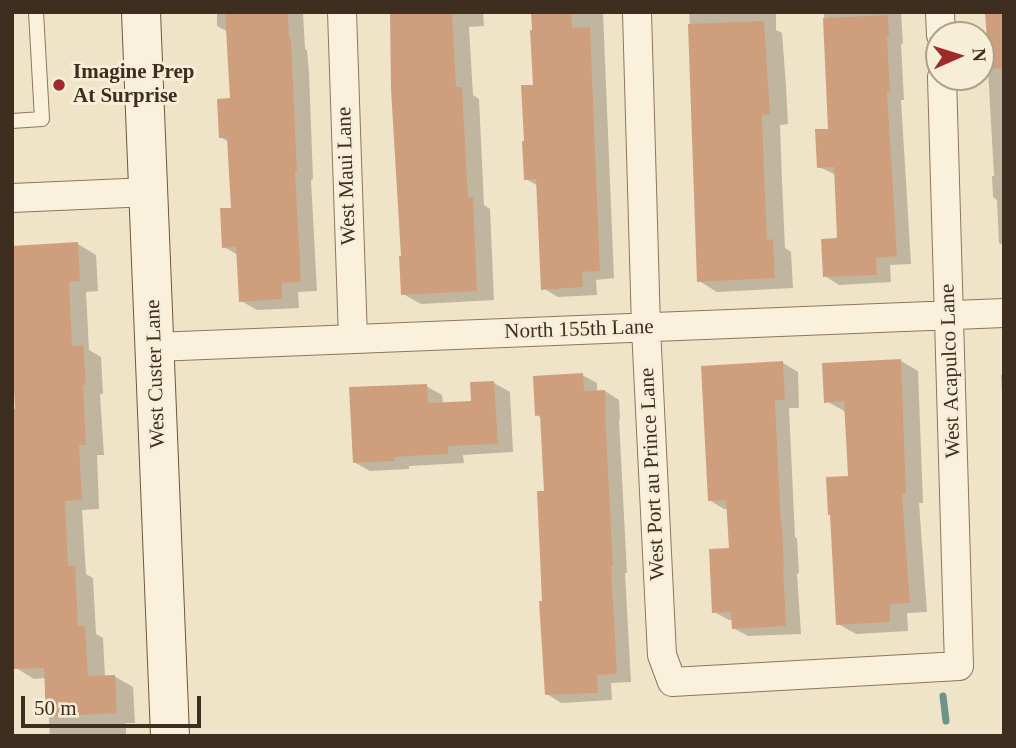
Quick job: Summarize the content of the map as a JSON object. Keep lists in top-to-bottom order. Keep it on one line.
{"streets":{"street":["West Maui Lane","North 155th Lane","West Acapulco Lane","West Custer Lane","West Port au Prince Lane"]},"crossings":[["West Maui Lane","North 155th Lane"],["North 155th Lane","West Acapulco Lane"],["North 155th Lane","West Custer Lane"],["North 155th Lane","West Port au Prince Lane"],["West Acapulco Lane","West Port au Prince Lane"]],"places":["Imagine Prep At Surprise"],"scale_bar":"50 m","north":"right"}
